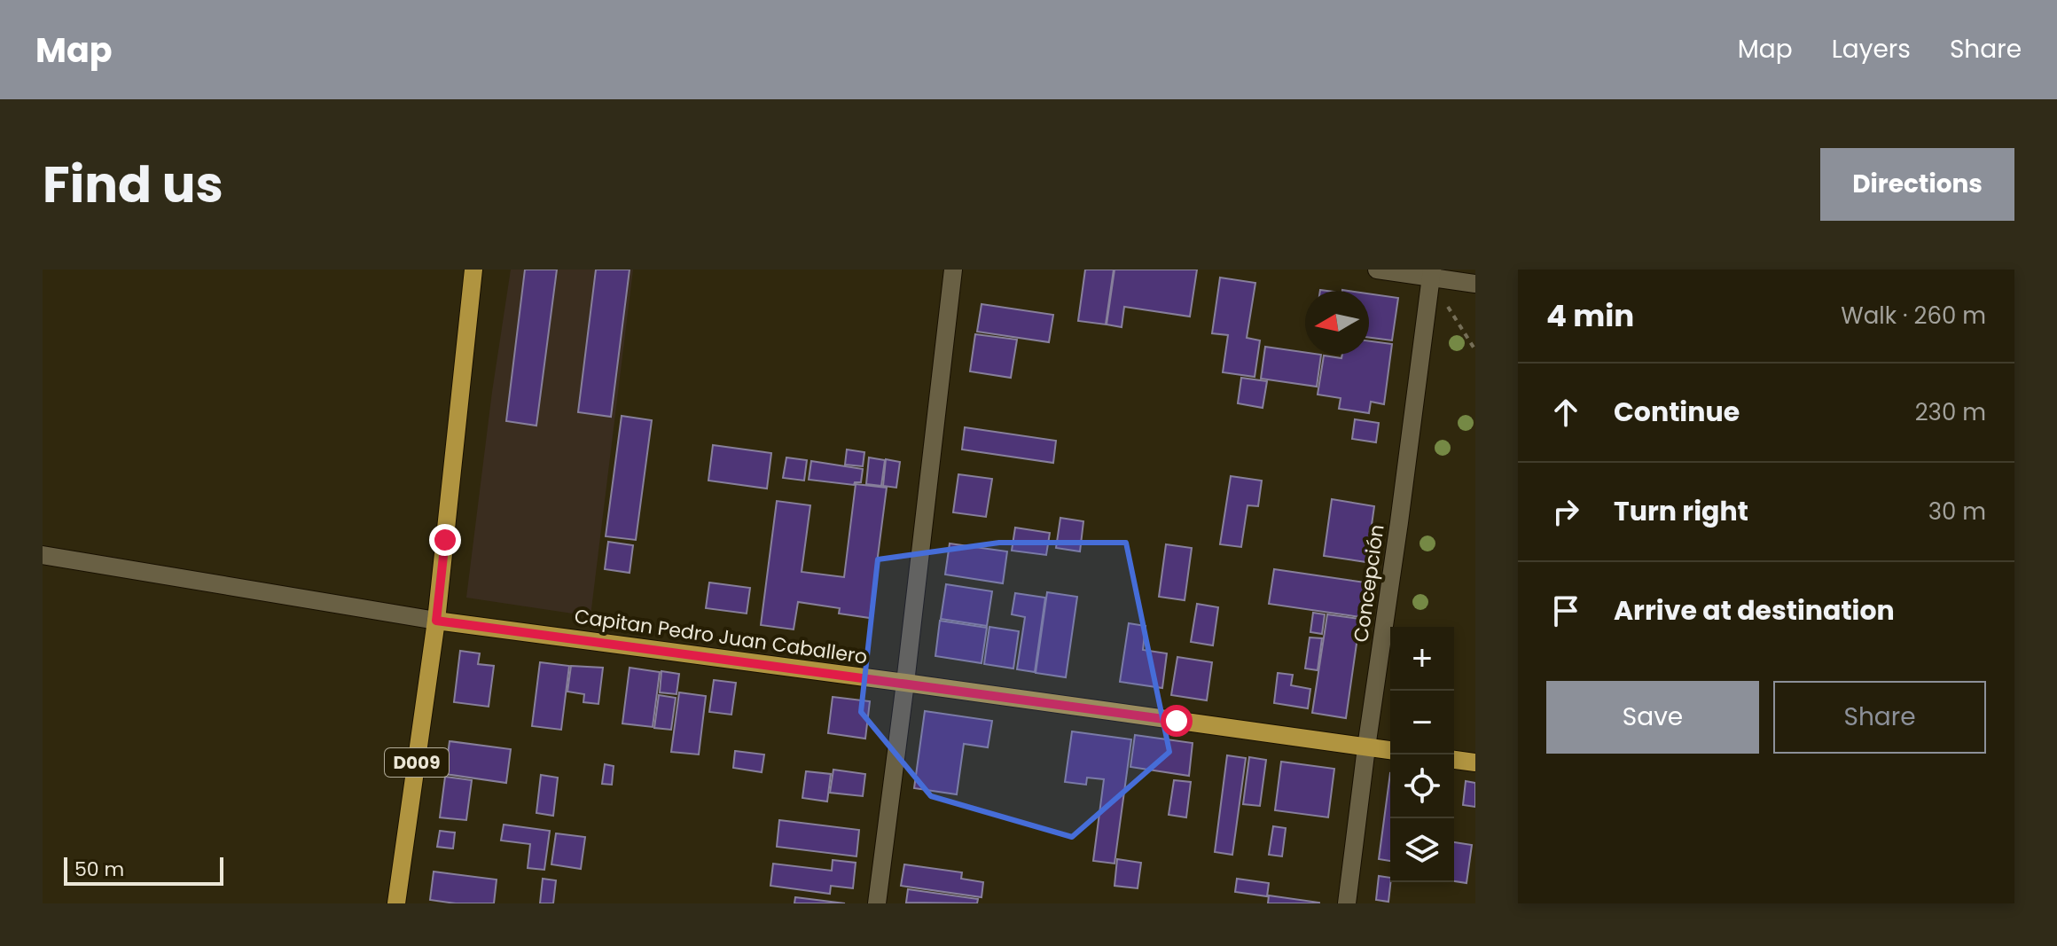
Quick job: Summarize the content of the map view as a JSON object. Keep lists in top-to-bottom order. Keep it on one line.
{"streets":{"main road":["Capitan Pedro Juan Caballero","D009"],"street":["Concepción"]},"crossings":[["Concepción","Capitan Pedro Juan Caballero"],["Capitan Pedro Juan Caballero","D009"]],"scale_bar":"50 m","north":"left","page":{"header":"Map","nav":["Map","Layers","Share"],"title":"Find us","buttons":["Directions",["Save","Share"]],"heading":["4 min","Walk · 260 m"],"list":[["Continue","230 m"],["Turn right","30 m"],"Arrive at destination"],"map_buttons":["+","−"],"scale":"50 m"}}
